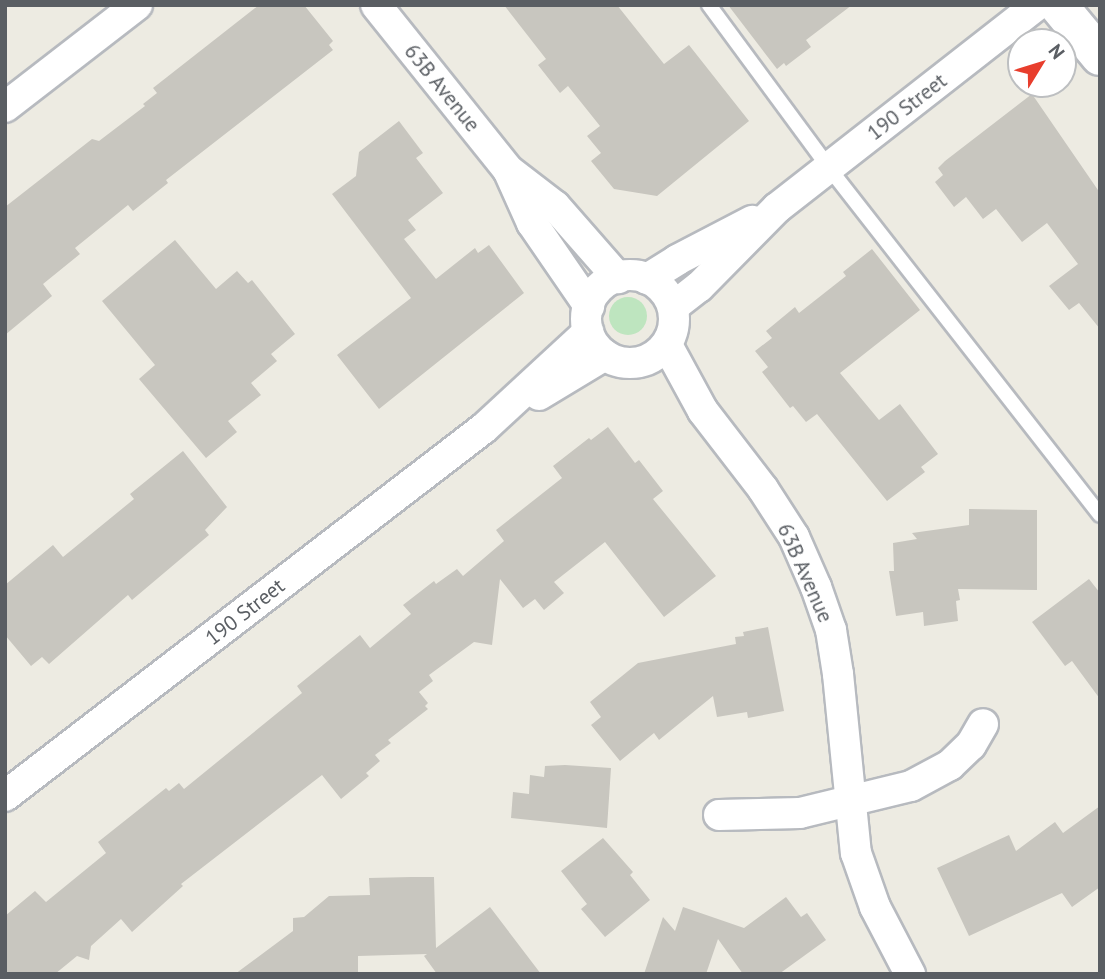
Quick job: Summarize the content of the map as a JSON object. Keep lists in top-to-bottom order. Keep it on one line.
{"streets":{"street":["63B Avenue","190 Street"]},"crossings":[["63B Avenue","190 Street"]],"north":"top right"}
